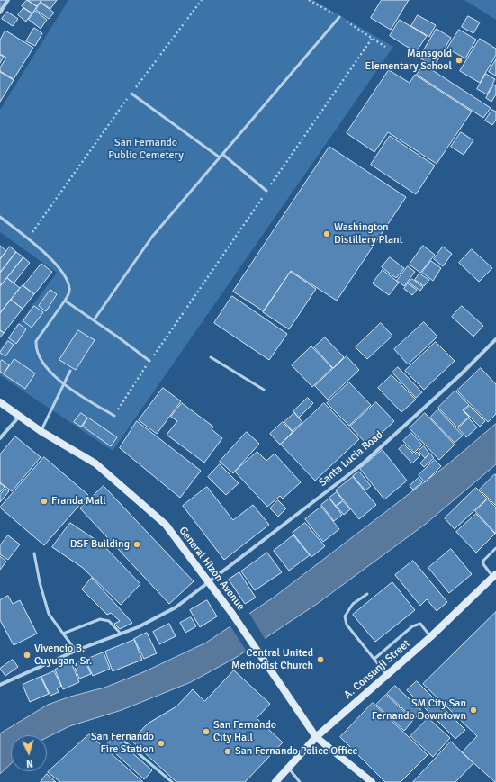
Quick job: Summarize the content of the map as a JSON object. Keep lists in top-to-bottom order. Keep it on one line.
{"streets":{"main road":["General Hizon Avenue","A. Consunji Street"],"street":["Santa Lucia Road"]},"crossings":[["Santa Lucia Road","General Hizon Avenue"],["General Hizon Avenue","A. Consunji Street"]],"parks":["San Fernando Public Cemetery"],"places":["Mansgold Elementary School","Washington Distillery Plant","Franda Mall","DSF Building","Vivencio B. Cuyugan, Sr.","Central United Methodist Church","SM City San Fernando Downtown","San Fernando City Hall","San Fernando Fire Station","San Fernando Police Office"],"north":"bottom"}
